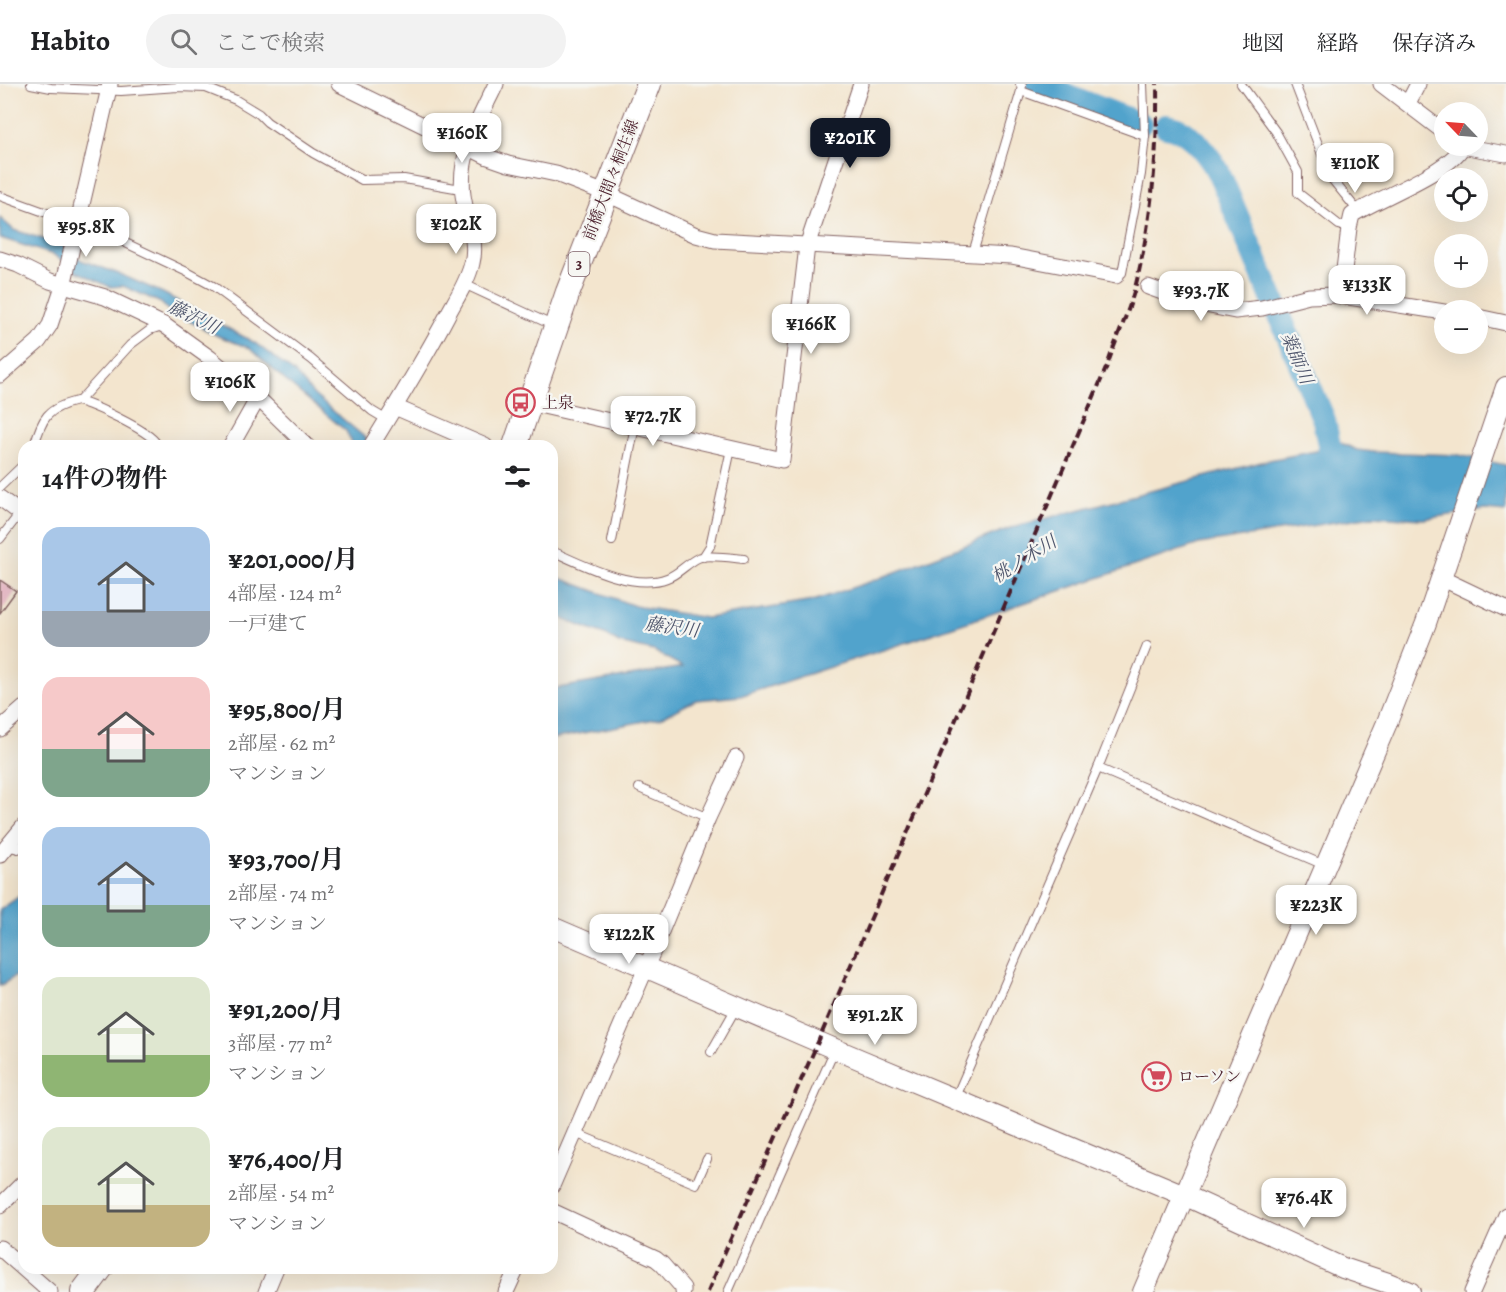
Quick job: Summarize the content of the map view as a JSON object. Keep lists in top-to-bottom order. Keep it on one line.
{"streets":{"main road":["前橋大間々桐生線","3"]},"water":["藤沢川","薬師川","桃ノ木川"],"places":{"bus stop":["上泉"],"supermarket":["ローソン"]},"north":"top left","page":{"header":"Habito","search":"ここで検索","nav":["地図","経路","保存済み"],"map_buttons":["+","−"],"price":["¥160K","¥201K","¥110K","¥102K","¥95.8K","¥133K","¥93.7K","¥166K","¥106K","¥72.7K","¥223K","¥122K","¥91.2K","¥76.4K"],"heading":"14件の物件","list":[{"name":"¥201,000/月","note":"4部屋 · 124 m² · 一戸建て"},{"name":"¥95,800/月","note":"2部屋 · 62 m² · マンション"},{"name":"¥93,700/月","note":"2部屋 · 74 m² · マンション"},{"name":"¥91,200/月","note":"3部屋 · 77 m² · マンション"},{"name":"¥76,400/月","note":"2部屋 · 54 m² · マンション"}]}}
